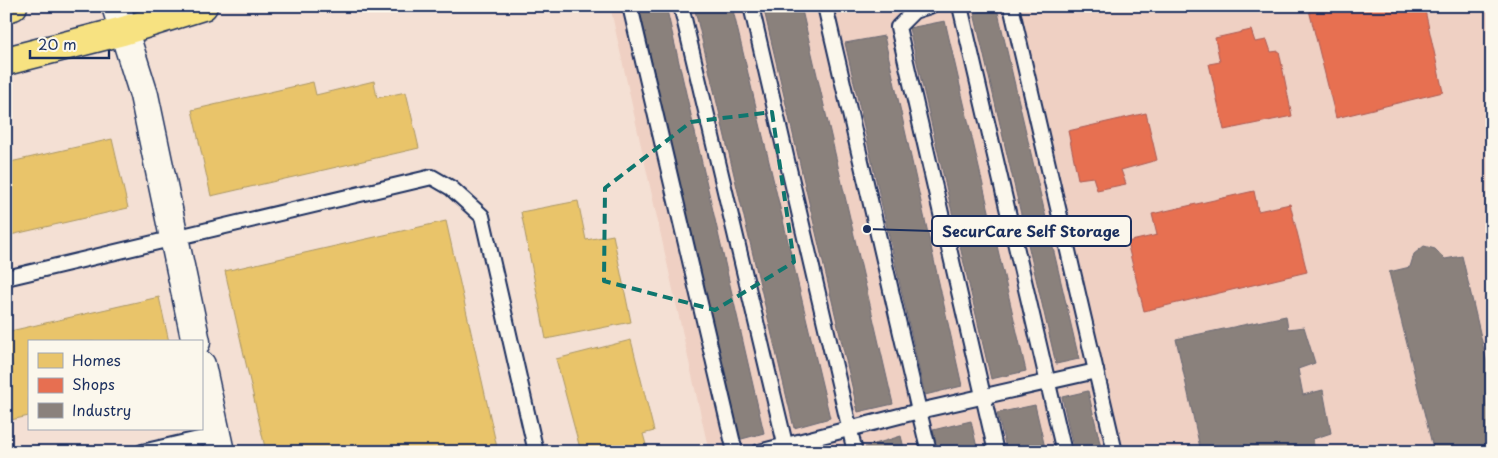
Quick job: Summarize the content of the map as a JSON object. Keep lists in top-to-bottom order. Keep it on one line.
{"places":["SecurCare Self Storage"],"legend":["Homes","Shops","Industry"],"scale_bar":"20 m"}
